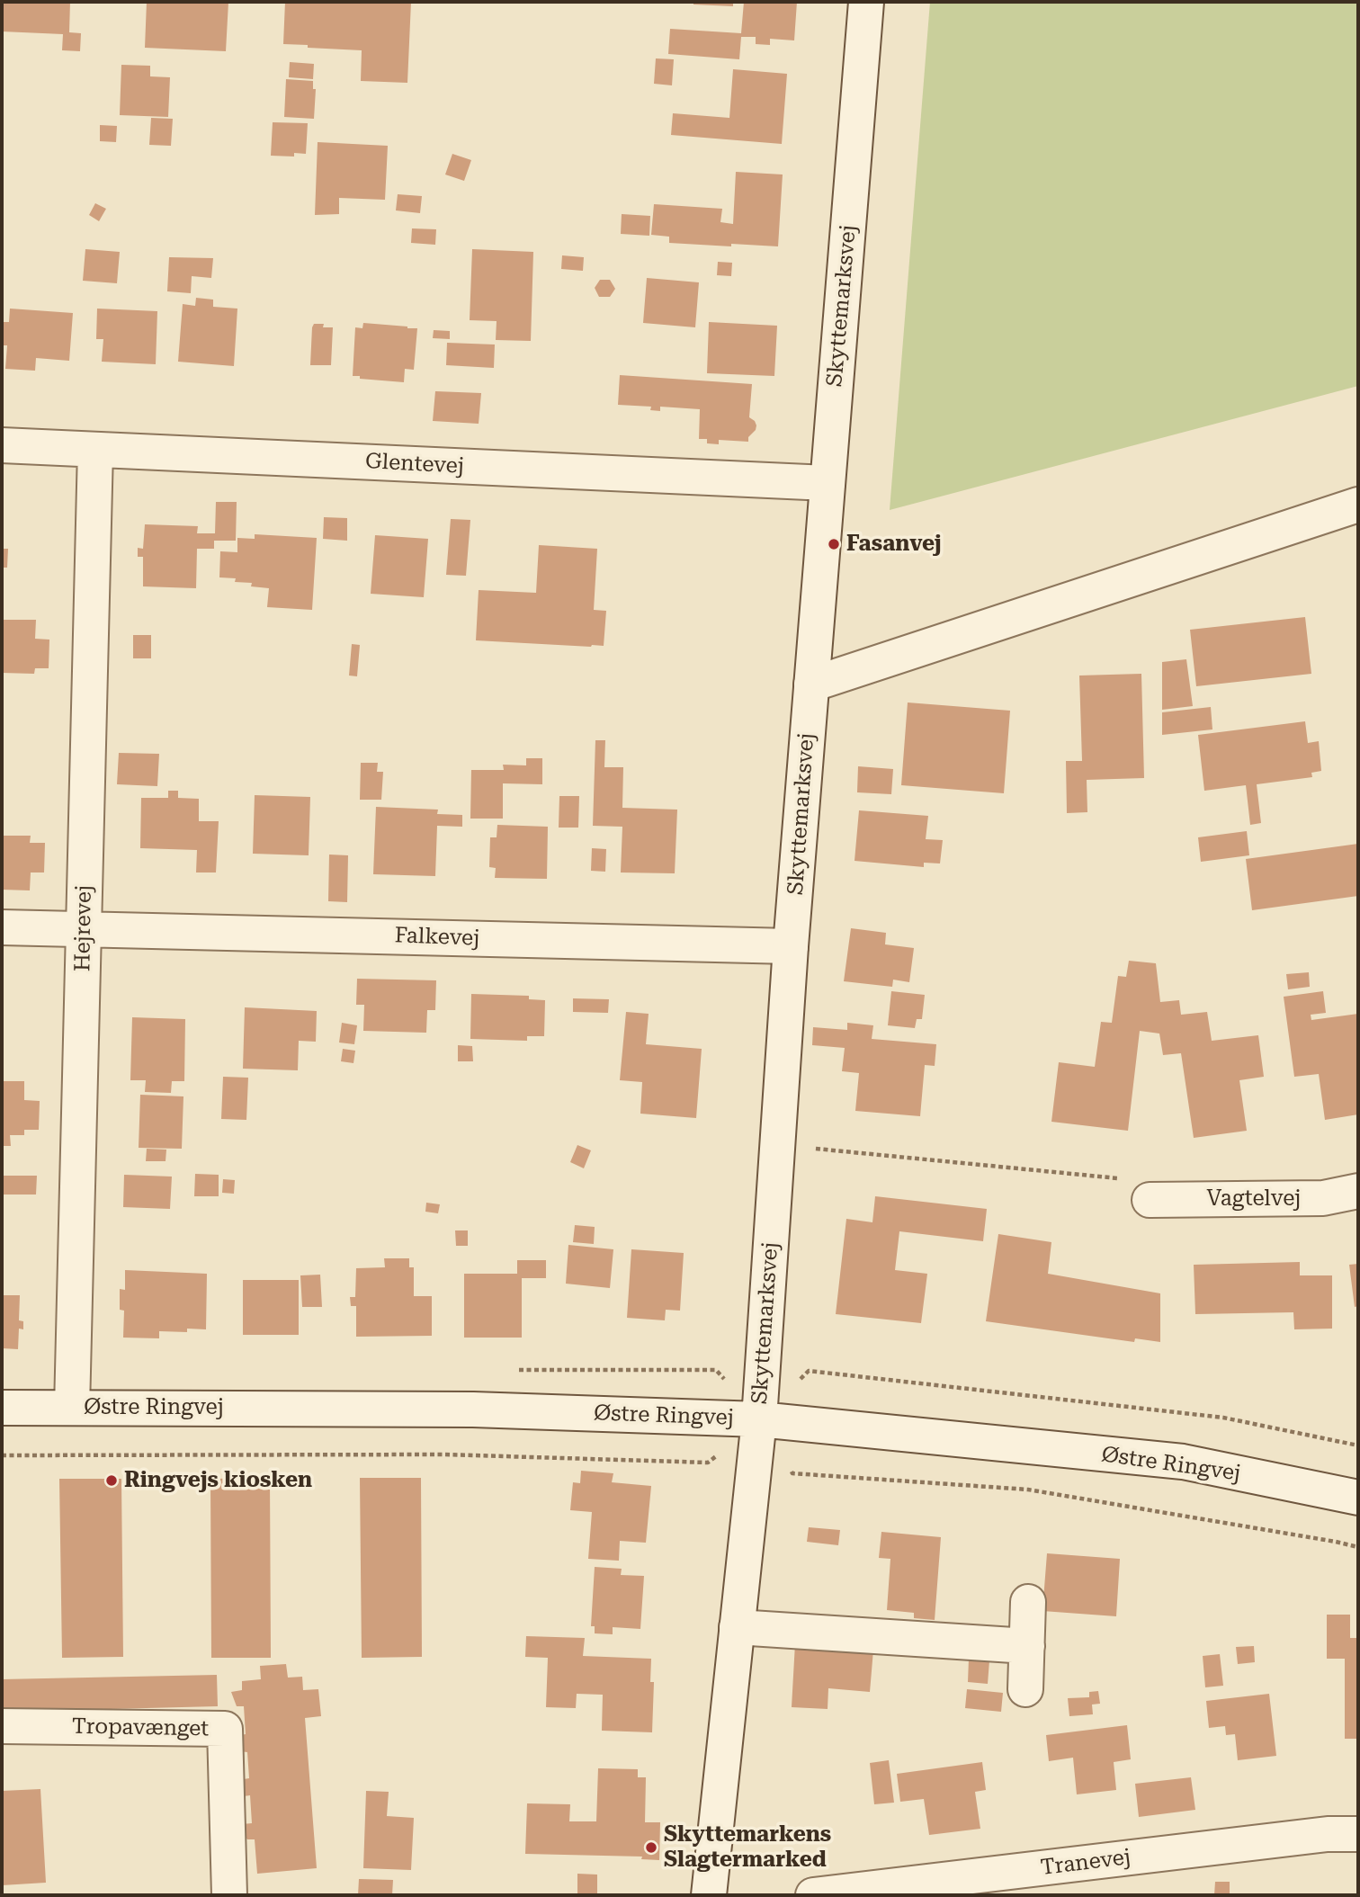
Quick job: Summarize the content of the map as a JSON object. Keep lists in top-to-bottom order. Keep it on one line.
{"streets":{"street":["Skyttemarksvej","Glentevej","Hejrevej","Falkevej","Vagtelvej","Østre Ringvej","Tropavænget","Tranevej"]},"crossings":[["Skyttemarksvej","Glentevej"],["Skyttemarksvej","Falkevej"],["Skyttemarksvej","Østre Ringvej"],["Glentevej","Hejrevej"],["Hejrevej","Falkevej"],["Hejrevej","Østre Ringvej"]],"places":["Fasanvej","Ringvejs kiosken","Skyttemarkens Slagtermarked"]}
